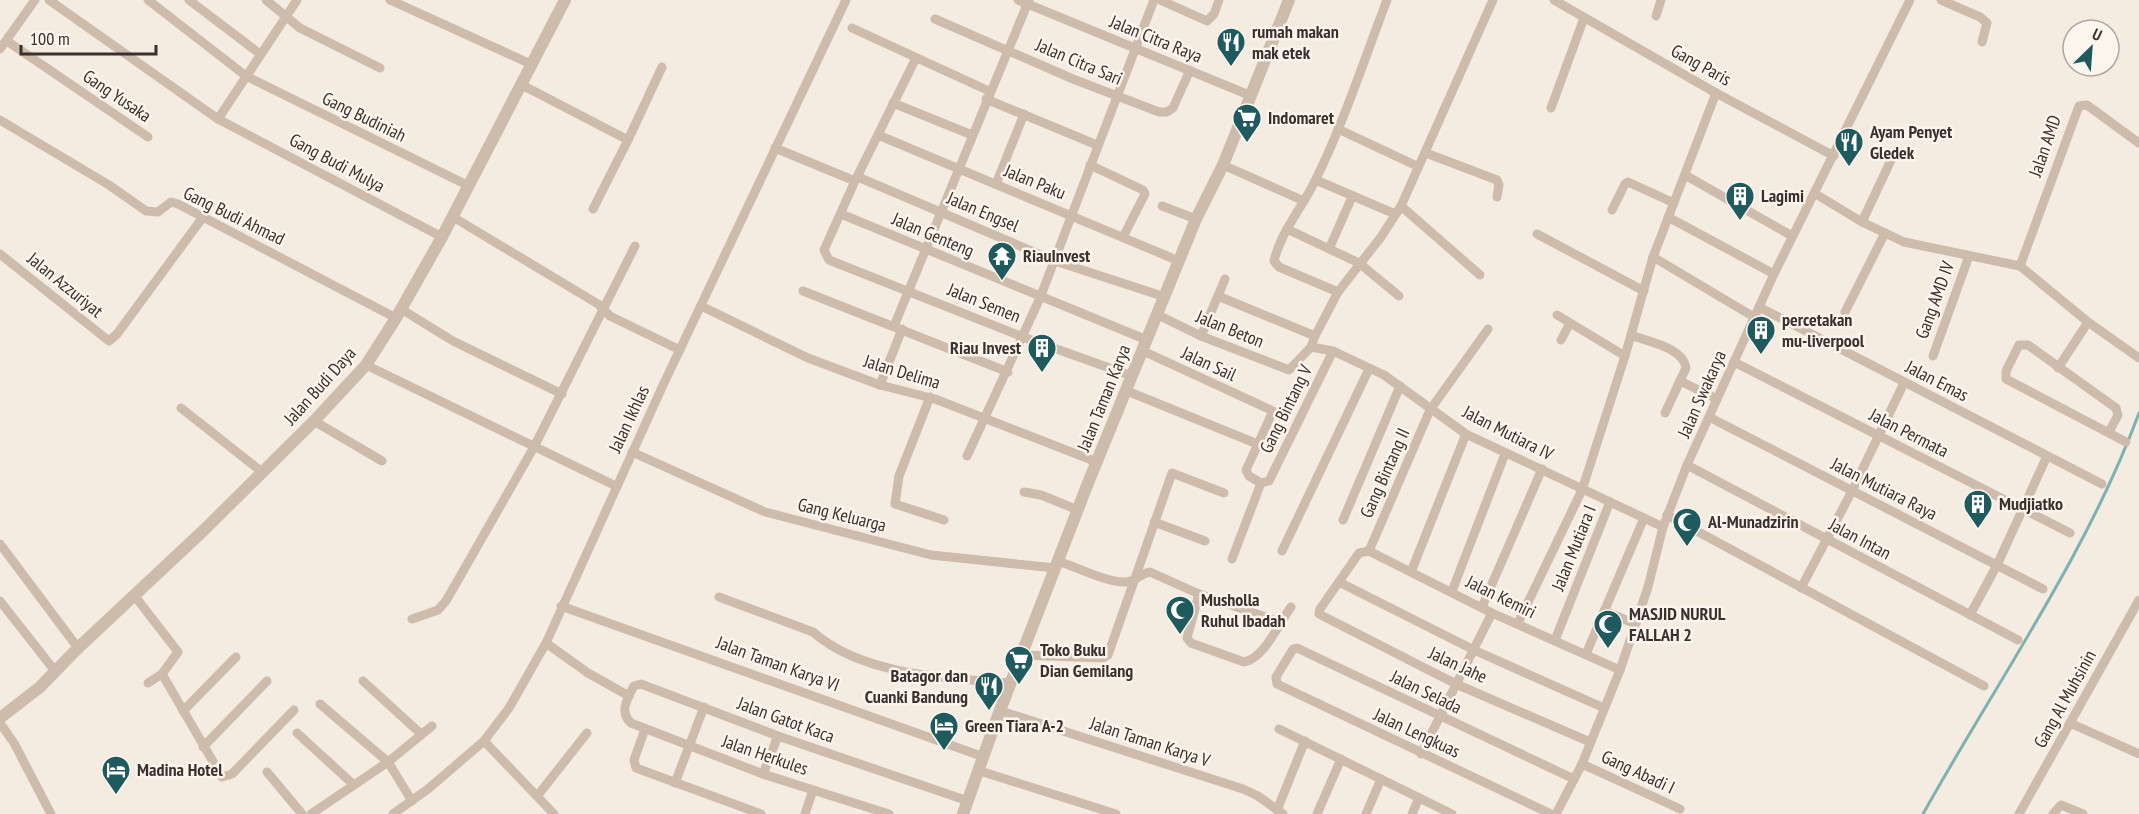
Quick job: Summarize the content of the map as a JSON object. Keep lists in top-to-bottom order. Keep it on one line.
{"streets":{"street":["Jalan Citra Raya","Jalan Citra Sari","Gang Paris","Gang Yusaka","Gang Budiniah","Jalan AMD","Gang Budi Mulya","Jalan Paku","Jalan Engsel","Gang Budi Ahmad","Jalan Genteng","Jalan Azzuriyat","Gang AMD IV","Jalan Semen","Jalan Beton","Jalan Sail","Jalan Delima","Jalan Emas","Jalan Budi Daya","Jalan Swakarya","Jalan Taman Karya","Gang Bintang V","Jalan Ikhlas","Jalan Mutiara IV","Jalan Permata","Gang Bintang II","Jalan Mutiara Raya","Gang Keluarga","Jalan Intan","Jalan Mutiara I","Jalan Kemiri","Jalan Taman Karya VI","Jalan Jahe","Jalan Selada","Gang Al Muhsinin","Jalan Gatot Kaca","Jalan Lengkuas","Jalan Taman Karya V","Jalan Herkules","Gang Abadi I"]},"crossings":[["Jalan Citra Raya","Jalan Citra Sari"],["Jalan Citra Raya","Jalan Taman Karya"],["Gang Paris","Jalan Swakarya"],["Gang Budiniah","Jalan Budi Daya"],["Gang Budi Mulya","Jalan Budi Daya"],["Jalan Paku","Jalan Taman Karya"],["Jalan Engsel","Jalan Taman Karya"],["Jalan Engsel","Jalan Ikhlas"],["Gang Budi Ahmad","Jalan Azzuriyat"],["Gang Budi Ahmad","Jalan Budi Daya"],["Jalan Genteng","Jalan Semen"],["Jalan Genteng","Jalan Sail"],["Jalan Genteng","Jalan Taman Karya"],["Jalan Semen","Jalan Taman Karya"],["Jalan Beton","Jalan Taman Karya"],["Jalan Beton","Jalan Mutiara IV"],["Jalan Sail","Jalan Taman Karya"],["Jalan Delima","Jalan Taman Karya"],["Jalan Delima","Jalan Ikhlas"],["Jalan Emas","Jalan Swakarya"],["Jalan Swakarya","Jalan Mutiara IV"],["Jalan Swakarya","Jalan Permata"],["Jalan Swakarya","Jalan Mutiara Raya"],["Jalan Swakarya","Jalan Intan"],["Jalan Swakarya","Jalan Kemiri"],["Jalan Swakarya","Jalan Jahe"],["Jalan Swakarya","Jalan Selada"],["Jalan Swakarya","Gang Abadi I"],["Jalan Taman Karya","Gang Keluarga"],["Jalan Taman Karya","Jalan Taman Karya VI"],["Jalan Taman Karya","Jalan Gatot Kaca"],["Jalan Taman Karya","Jalan Taman Karya V"],["Gang Bintang V","Jalan Mutiara IV"],["Jalan Ikhlas","Gang Keluarga"],["Jalan Ikhlas","Jalan Taman Karya VI"],["Jalan Mutiara IV","Gang Bintang II"],["Jalan Mutiara IV","Jalan Mutiara I"],["Gang Bintang II","Jalan Kemiri"],["Jalan Mutiara I","Jalan Kemiri"],["Jalan Selada","Jalan Lengkuas"],["Jalan Gatot Kaca","Jalan Herkules"]],"places":{"restaurant":["rumah makan mak etek","Ayam Penyet Gledek","Batagor dan Cuanki Bandung"],"supermarket":["Indomaret","Toko Buku Dian Gemilang"],"building":["Lagimi","percetakan mu-liverpool","Riau Invest","Mudjiatko"],"temple":["RiauInvest"],"mosque":["Al-Munadzirin","Musholla Ruhul Ibadah","MASJID NURUL FALLAH 2"],"hotel":["Green Tiara A-2","Madina Hotel"]},"scale_bar":"100 m","north":"top right"}
